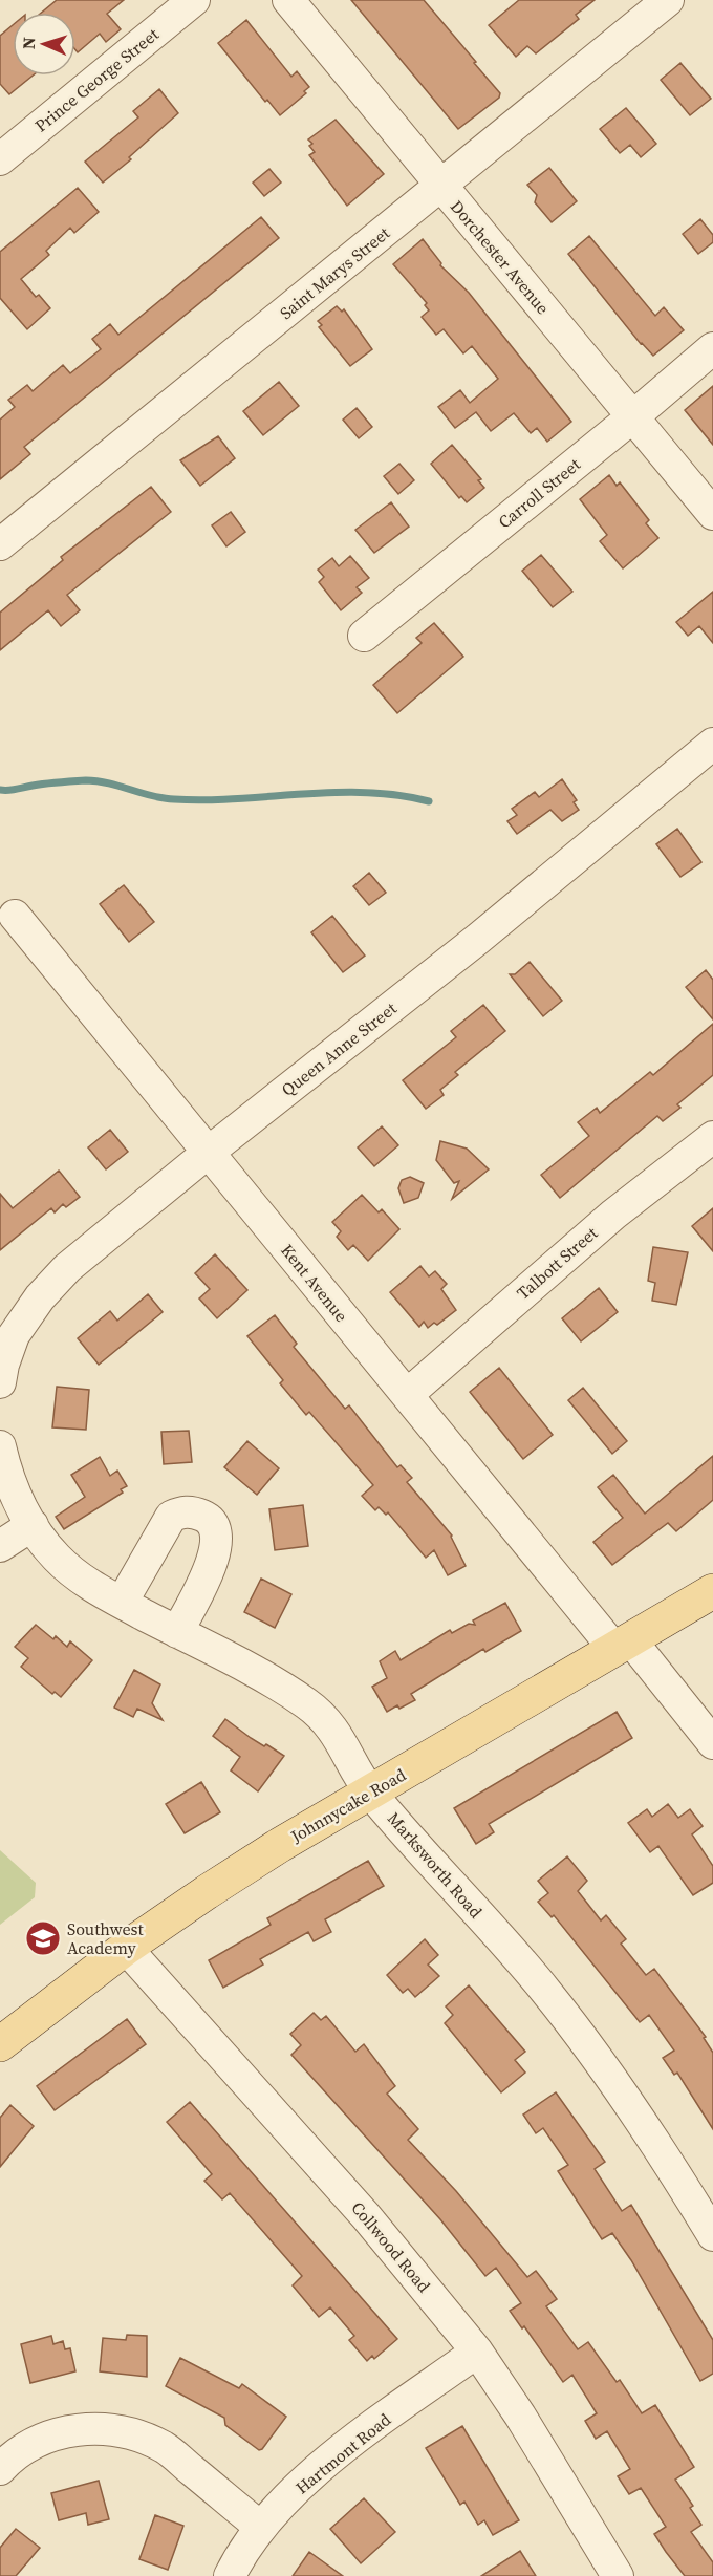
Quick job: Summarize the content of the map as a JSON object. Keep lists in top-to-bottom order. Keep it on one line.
{"streets":{"main road":["Johnnycake Road"],"street":["Prince George Street","Dorchester Avenue","Saint Marys Street","Carroll Street","Queen Anne Street","Talbott Street","Kent Avenue","Marksworth Road","Collwood Road","Hartmont Road"]},"crossings":[["Dorchester Avenue","Saint Marys Street"],["Dorchester Avenue","Carroll Street"],["Queen Anne Street","Kent Avenue"],["Talbott Street","Kent Avenue"],["Kent Avenue","Johnnycake Road"],["Johnnycake Road","Marksworth Road"],["Johnnycake Road","Collwood Road"],["Collwood Road","Hartmont Road"]],"places":{"school or university":["Southwest Academy"]},"north":"left"}
